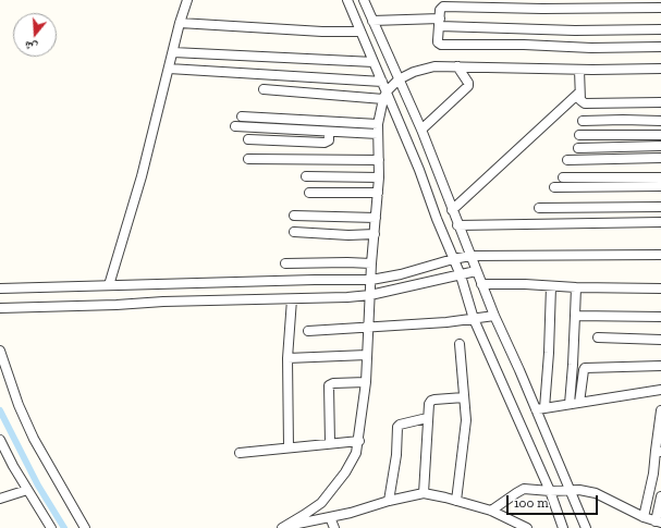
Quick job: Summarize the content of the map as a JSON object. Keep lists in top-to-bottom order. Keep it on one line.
{"scale_bar":"100 m","north":"bottom"}
